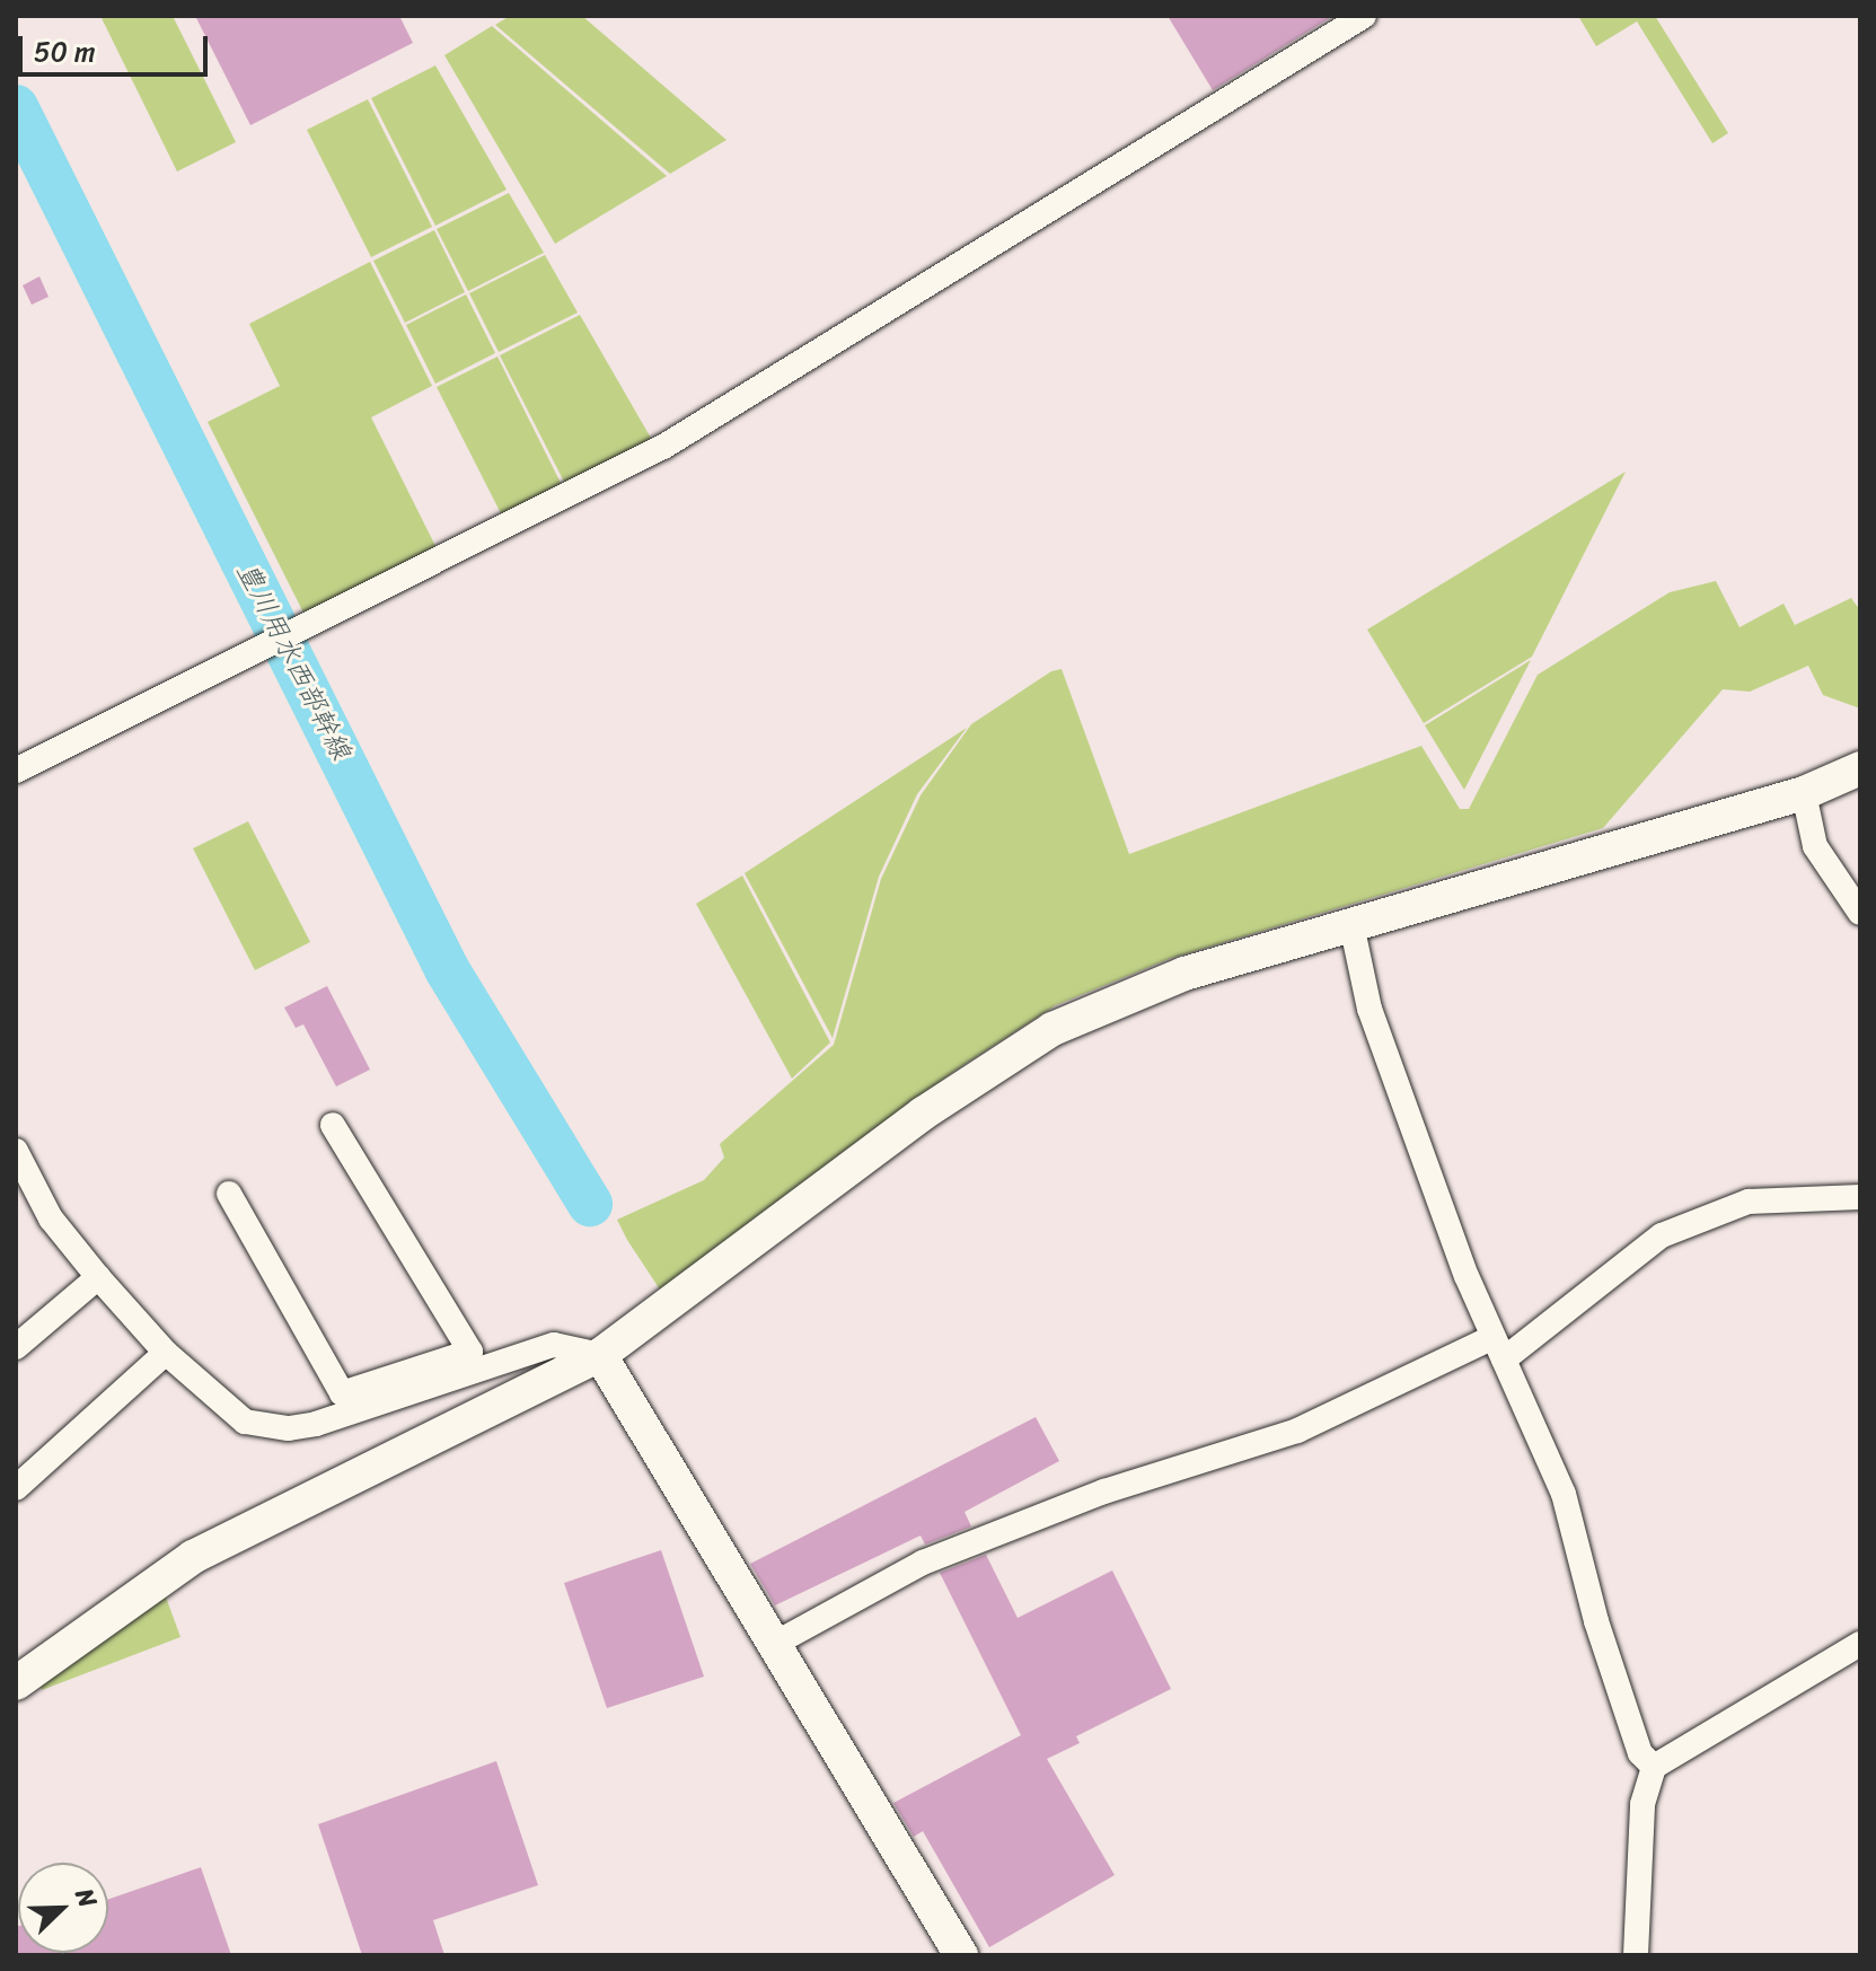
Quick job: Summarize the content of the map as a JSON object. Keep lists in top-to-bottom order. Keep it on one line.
{"water":["豊川用水西部幹線"],"scale_bar":"50 m","north":"top right"}
